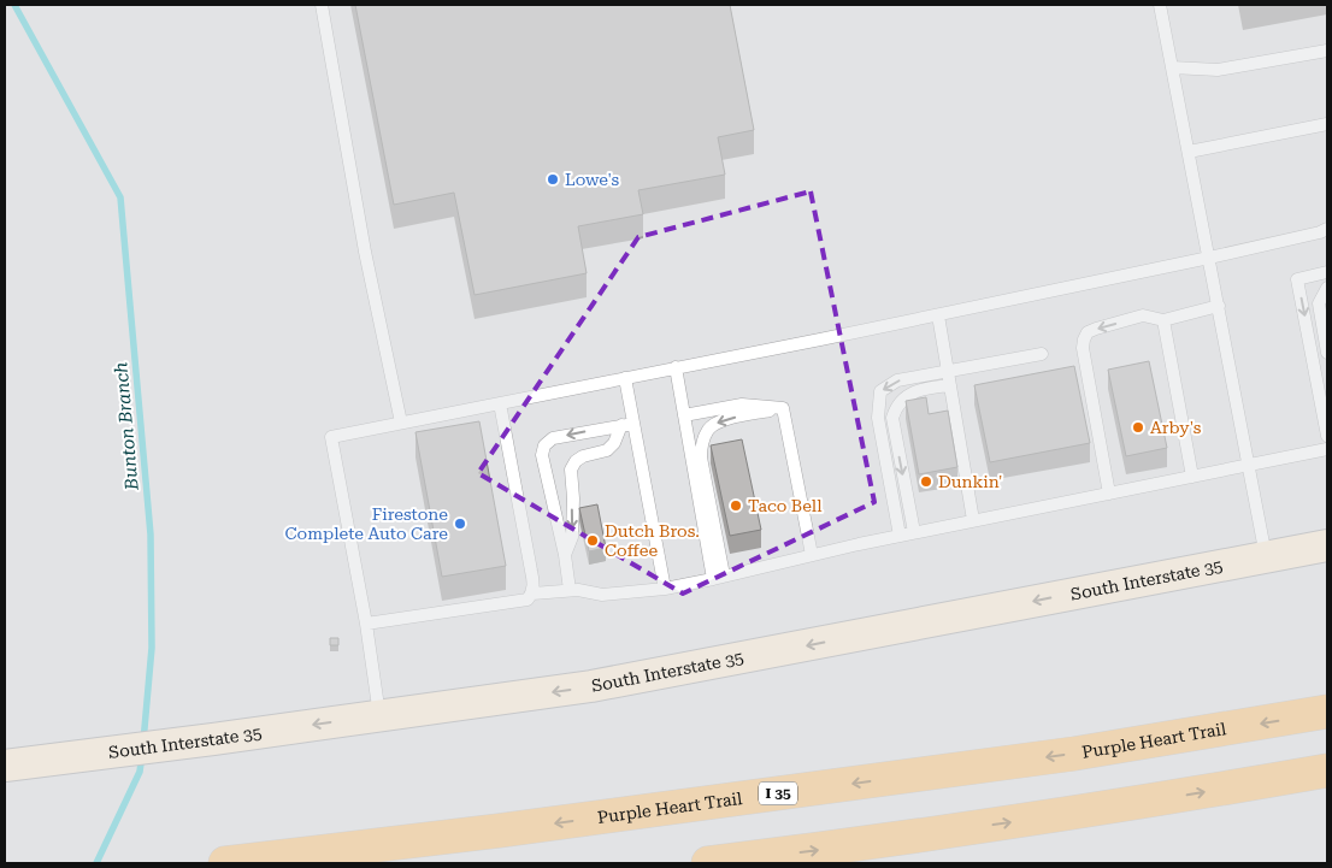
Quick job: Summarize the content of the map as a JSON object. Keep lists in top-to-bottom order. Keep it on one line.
{"streets":{"highway":["Purple Heart Trail","I 35"],"main road":["South Interstate 35"]},"one_way":["South Interstate 35"],"water":["Bunton Branch"],"places":["Lowe's","Arby's","Dunkin'","Taco Bell","Firestone Complete Auto Care","Dutch Bros. Coffee"]}
